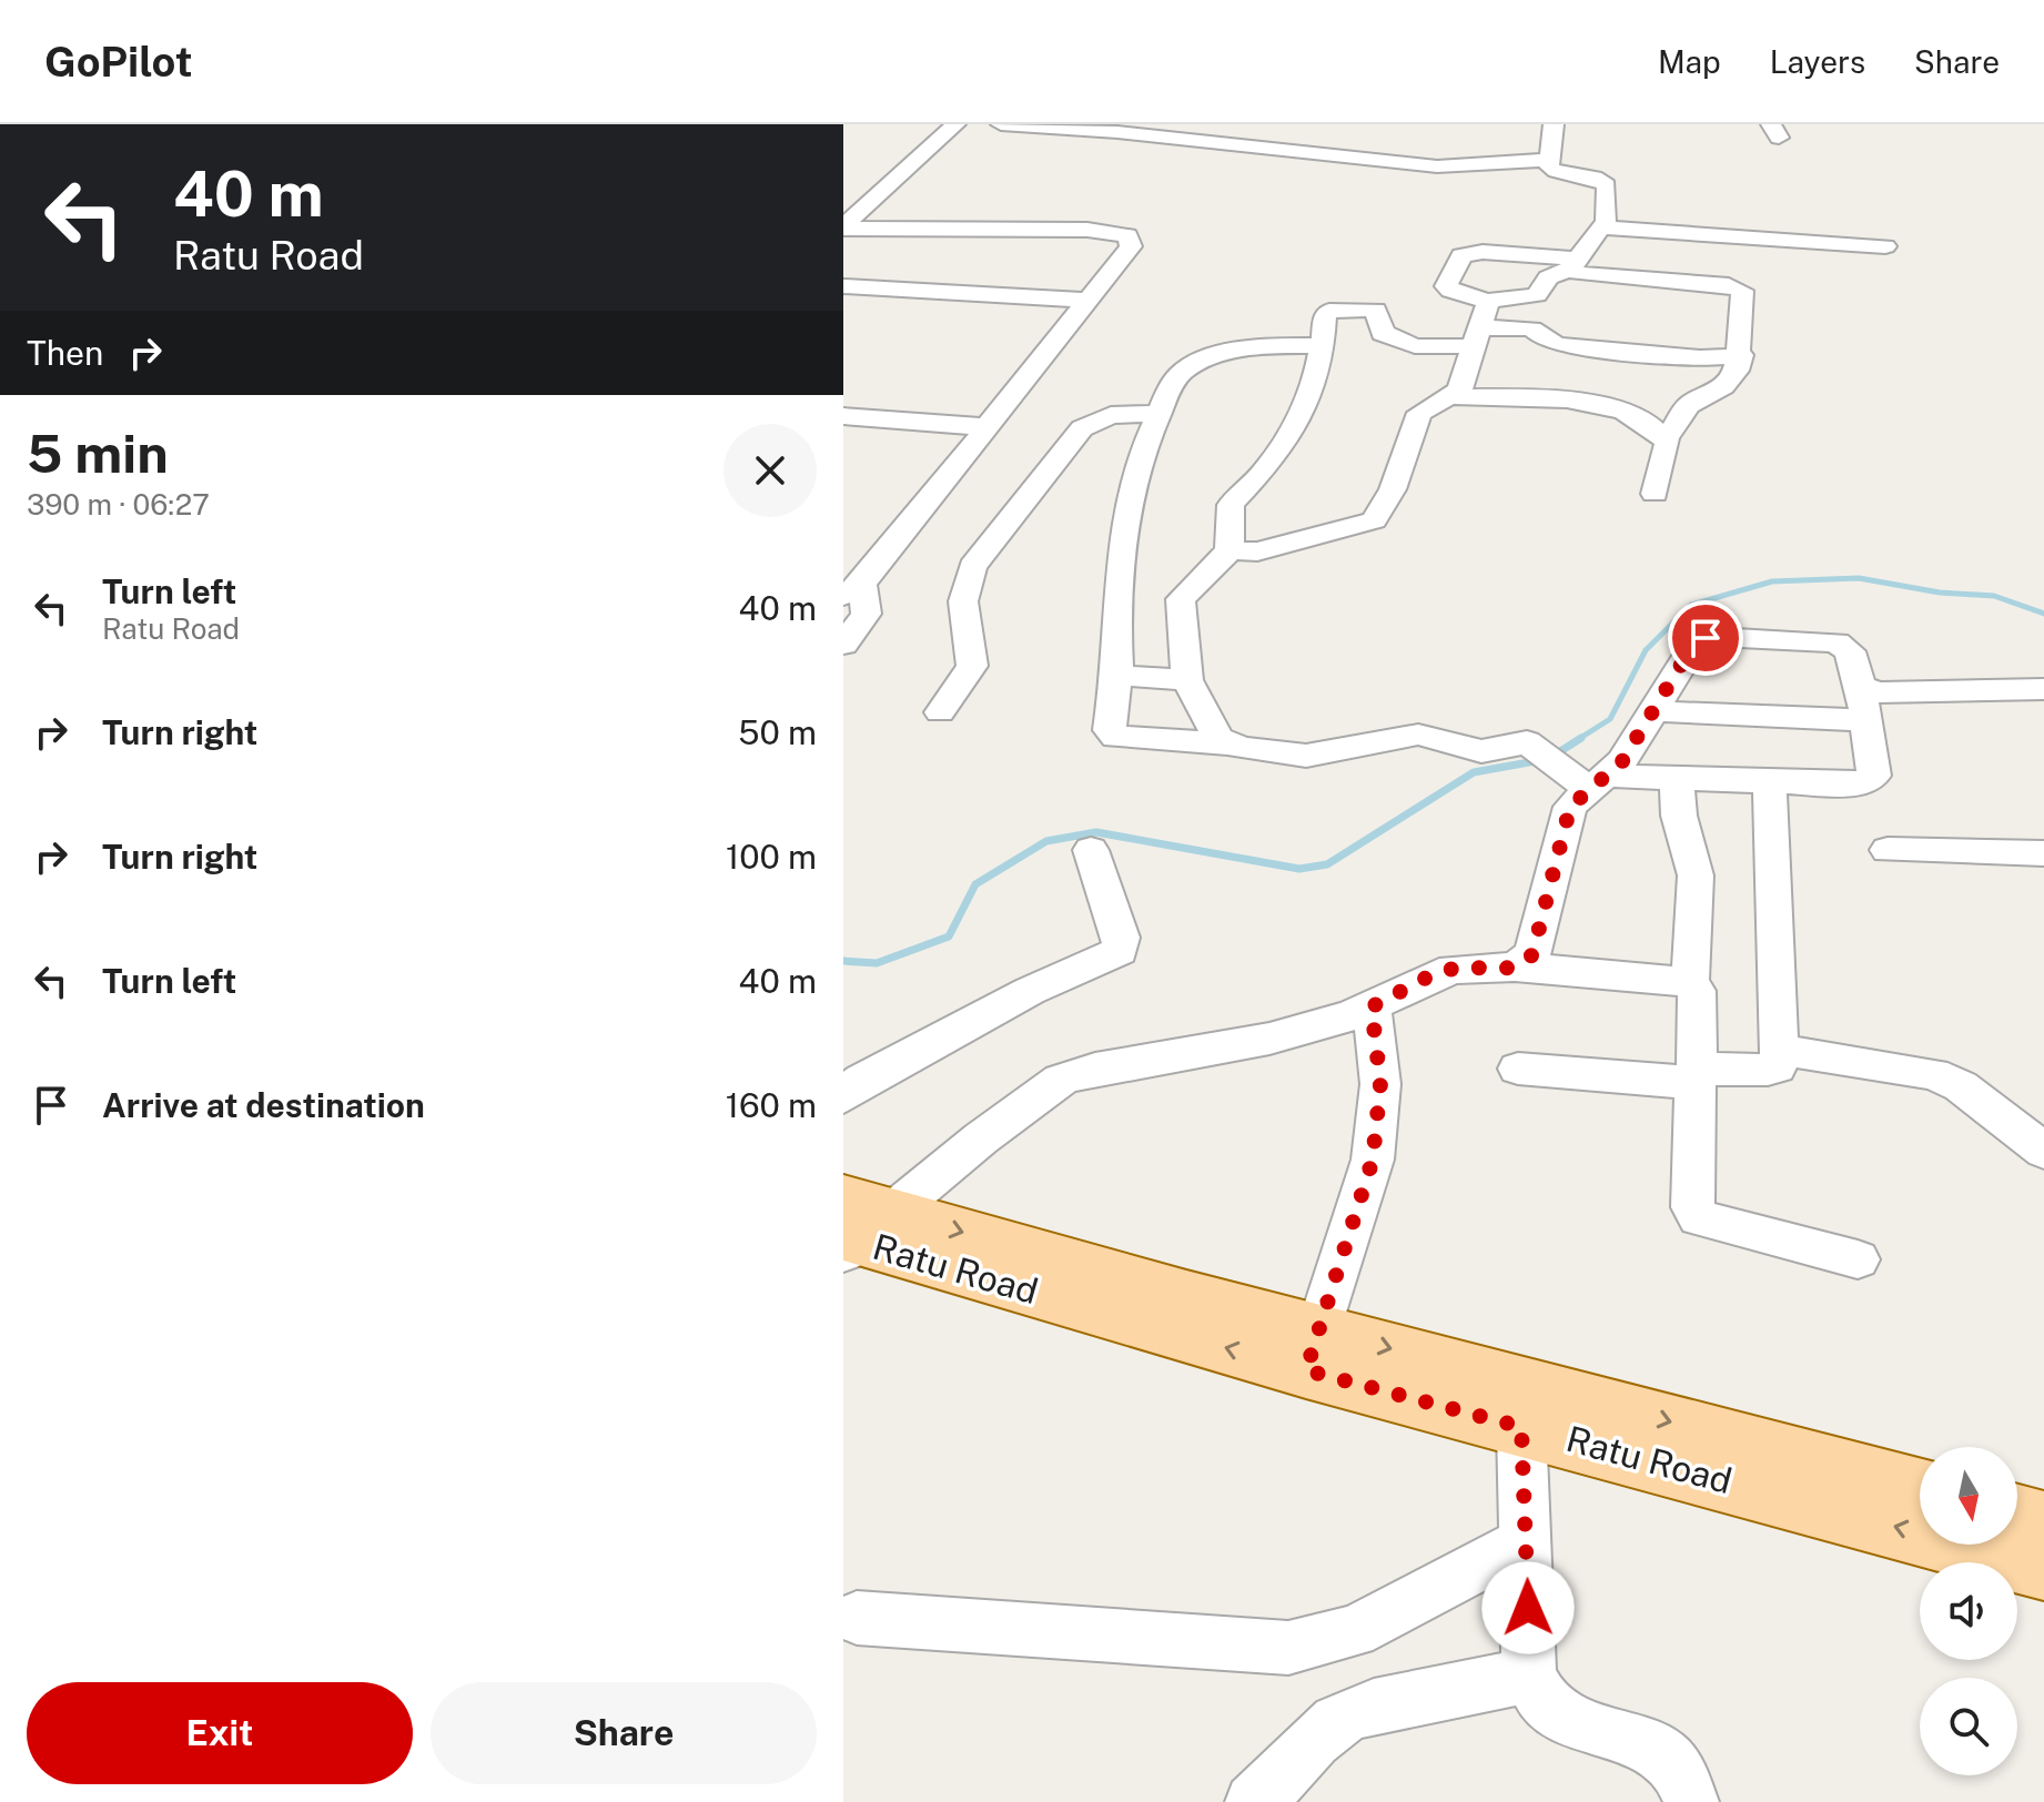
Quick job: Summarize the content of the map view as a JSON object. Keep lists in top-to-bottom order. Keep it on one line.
{"streets":{"main road":["Ratu Road"]},"north":"bottom","page":{"header":"GoPilot","nav":["Map","Layers","Share"],"turn":["40 m","Ratu Road"],"then":"Then","heading":["5 min","390 m · 06:27"],"list":[{"name":"Turn left","note":"Ratu Road","value":"40 m"},{"name":"Turn right","value":"50 m"},{"name":"Turn right","value":"100 m"},{"name":"Turn left","value":"40 m"},{"name":"Arrive at destination","value":"160 m"}],"buttons":["Exit","Share"]}}
